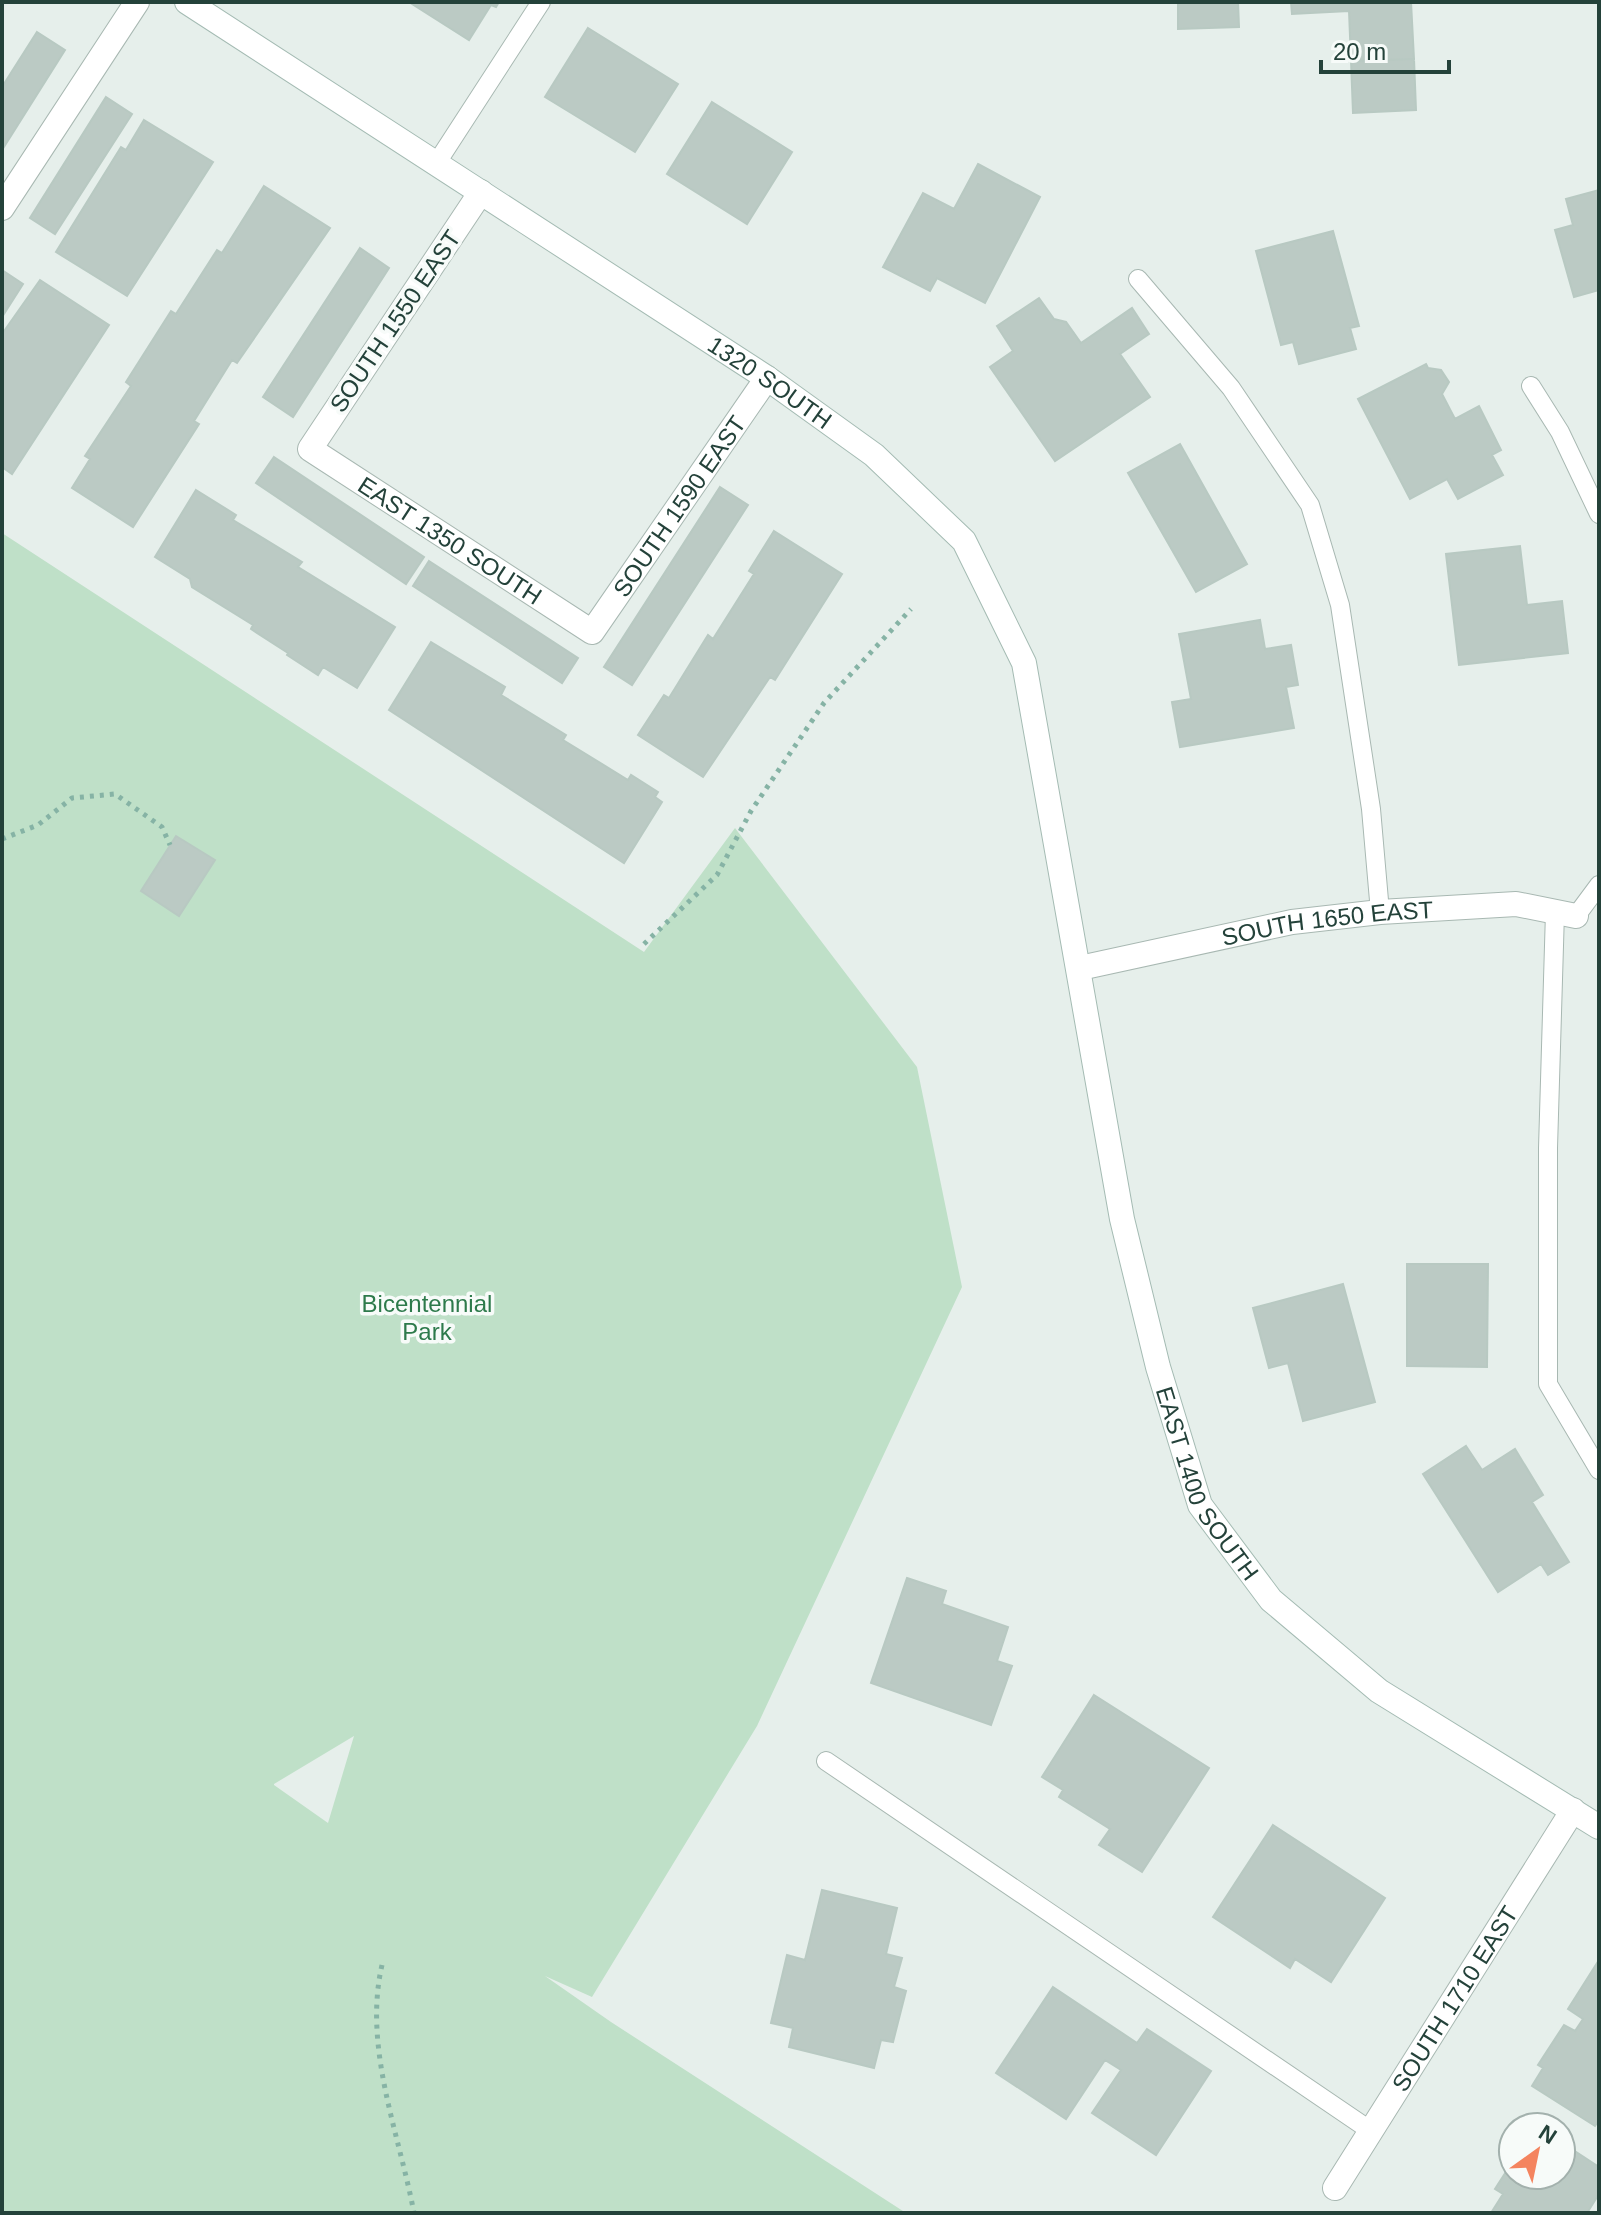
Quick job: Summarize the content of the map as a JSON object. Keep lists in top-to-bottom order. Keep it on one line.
{"streets":{"street":["SOUTH 1550 EAST","1320 SOUTH","SOUTH 1590 EAST","EAST 1350 SOUTH","SOUTH 1650 EAST","EAST 1400 SOUTH","SOUTH 1710 EAST"]},"crossings":[["SOUTH 1550 EAST","1320 SOUTH"],["SOUTH 1550 EAST","EAST 1350 SOUTH"],["1320 SOUTH","SOUTH 1590 EAST"],["1320 SOUTH","SOUTH 1650 EAST"],["1320 SOUTH","EAST 1400 SOUTH"],["SOUTH 1590 EAST","EAST 1350 SOUTH"],["SOUTH 1650 EAST","EAST 1400 SOUTH"],["EAST 1400 SOUTH","SOUTH 1710 EAST"]],"parks":["Bicentennial Park"],"scale_bar":"20 m","north":"top right"}
